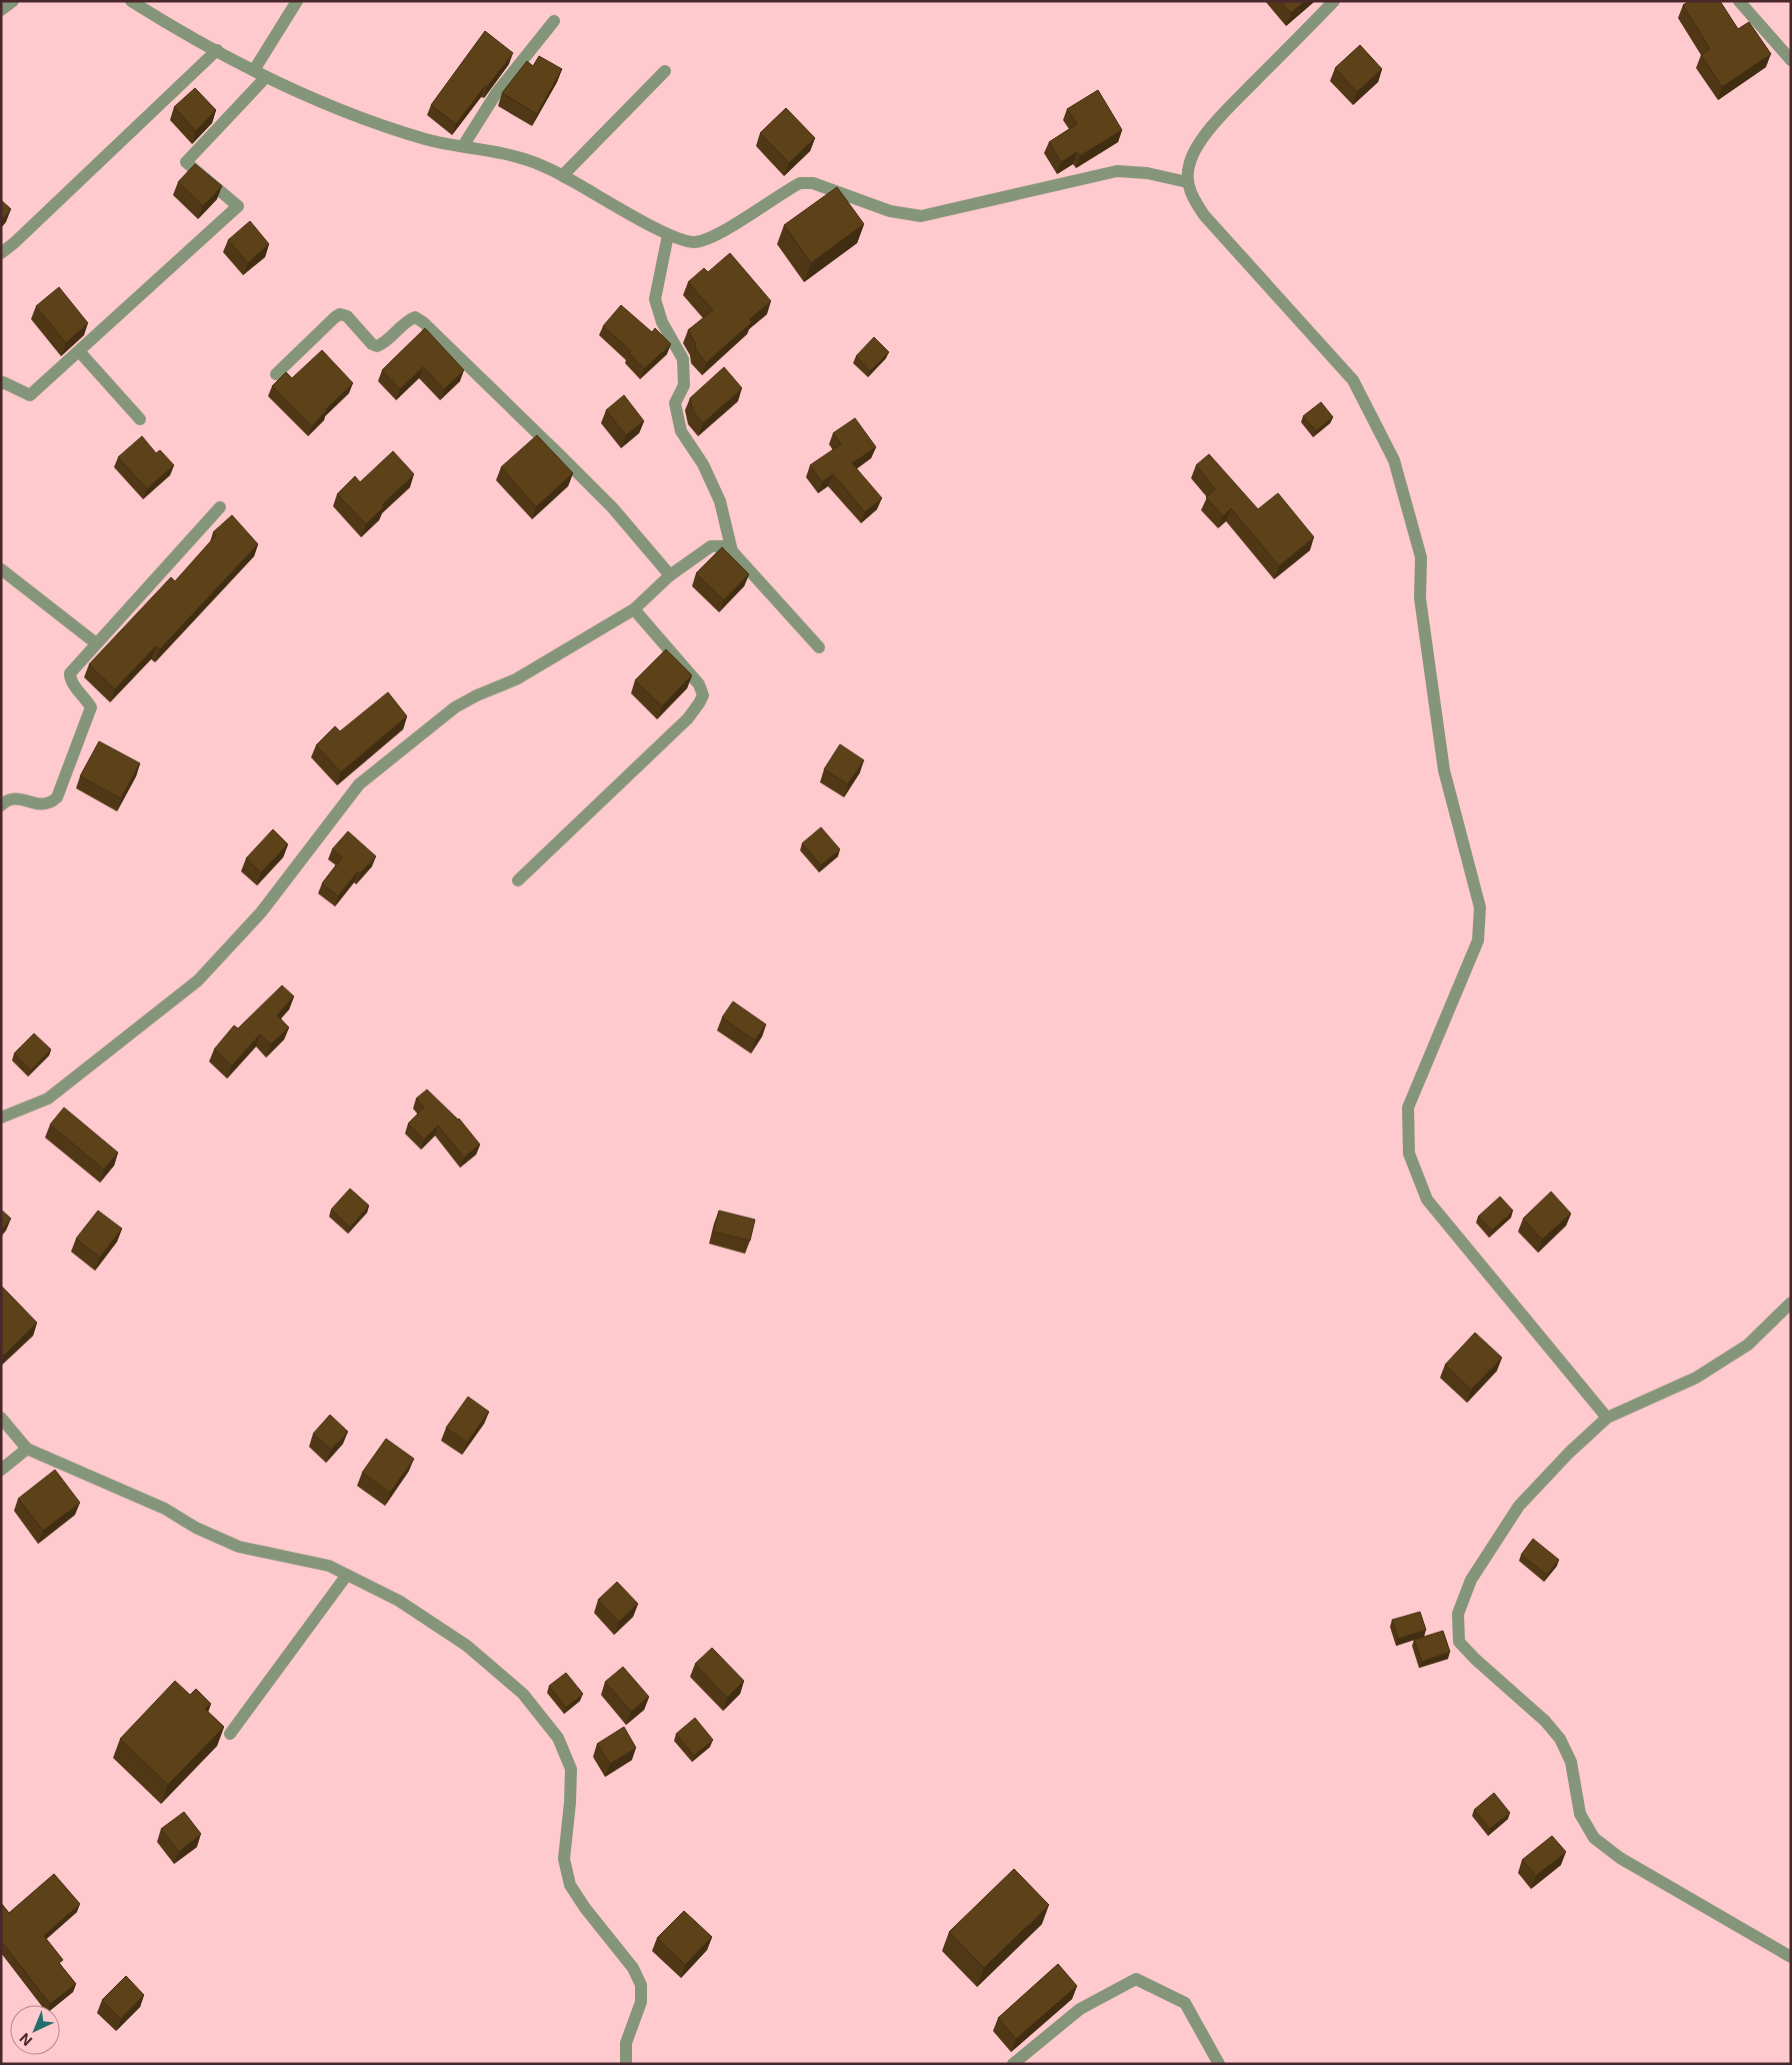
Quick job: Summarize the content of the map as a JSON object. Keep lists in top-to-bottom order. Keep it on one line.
{"north":"bottom left"}
